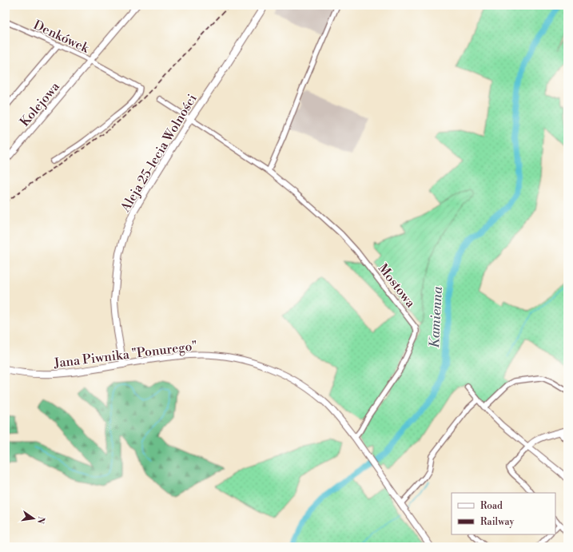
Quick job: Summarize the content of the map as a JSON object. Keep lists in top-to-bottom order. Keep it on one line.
{"streets":{"main road":["Kolejowa","Aleja 25-lecia Wolności","Jana Piwnika \"Ponurego\""],"street":["Denkówek","Mostowa"]},"crossings":[["Denkówek","Kolejowa"],["Aleja 25-lecia Wolności","Mostowa"],["Aleja 25-lecia Wolności","Jana Piwnika \"Ponurego\""],["Mostowa","Jana Piwnika \"Ponurego\""]],"water":["Kamienna"],"legend":["Road","Railway"],"north":"right"}
